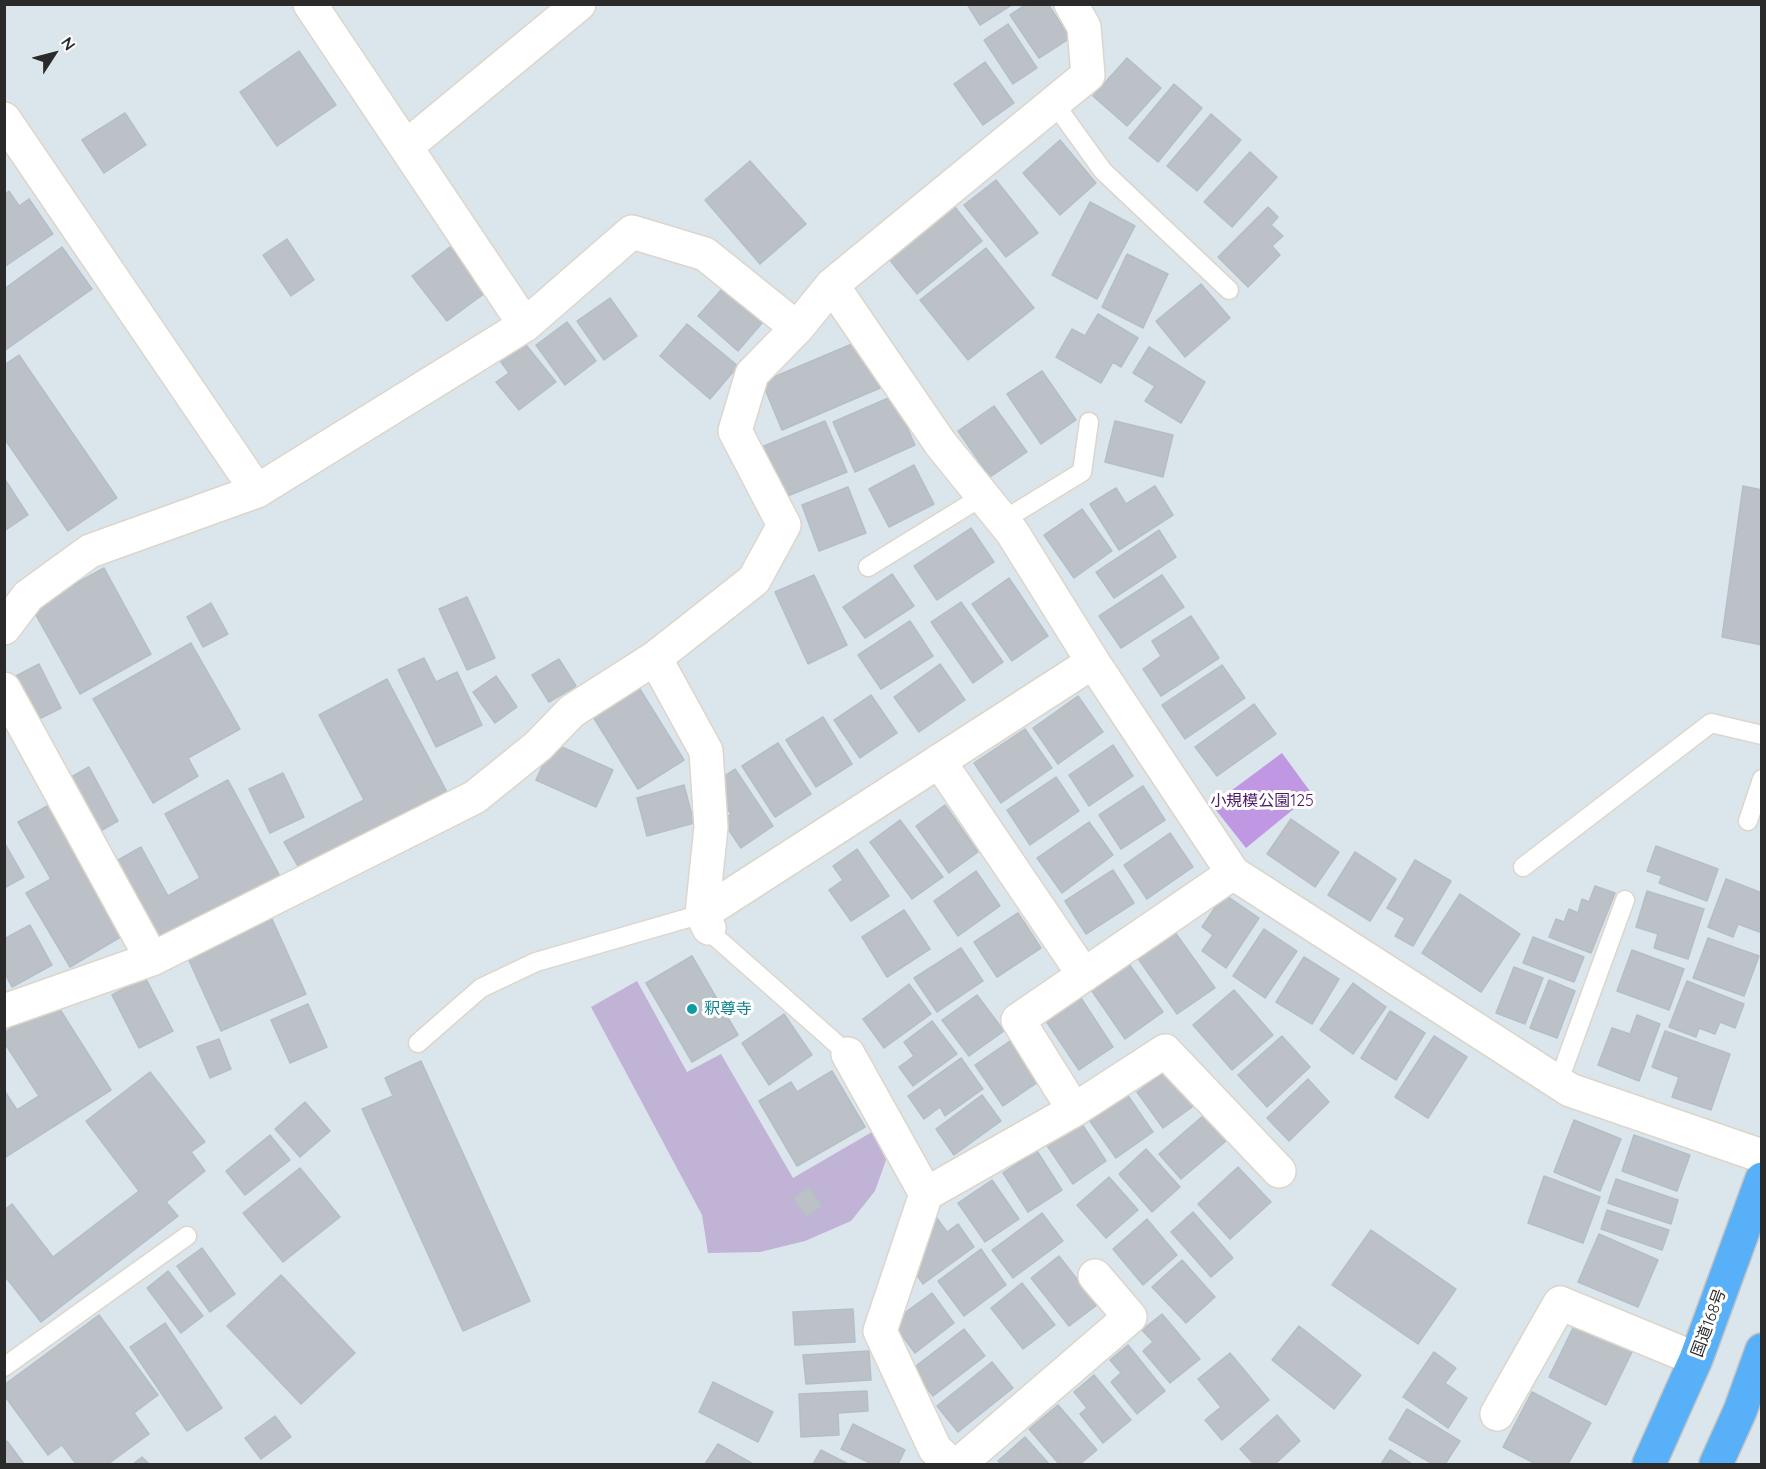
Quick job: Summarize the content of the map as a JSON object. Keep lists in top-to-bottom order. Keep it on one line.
{"streets":{"highway":["国道168号"]},"parks":["小規模公園125"],"places":["釈尊寺"],"north":"top right"}
